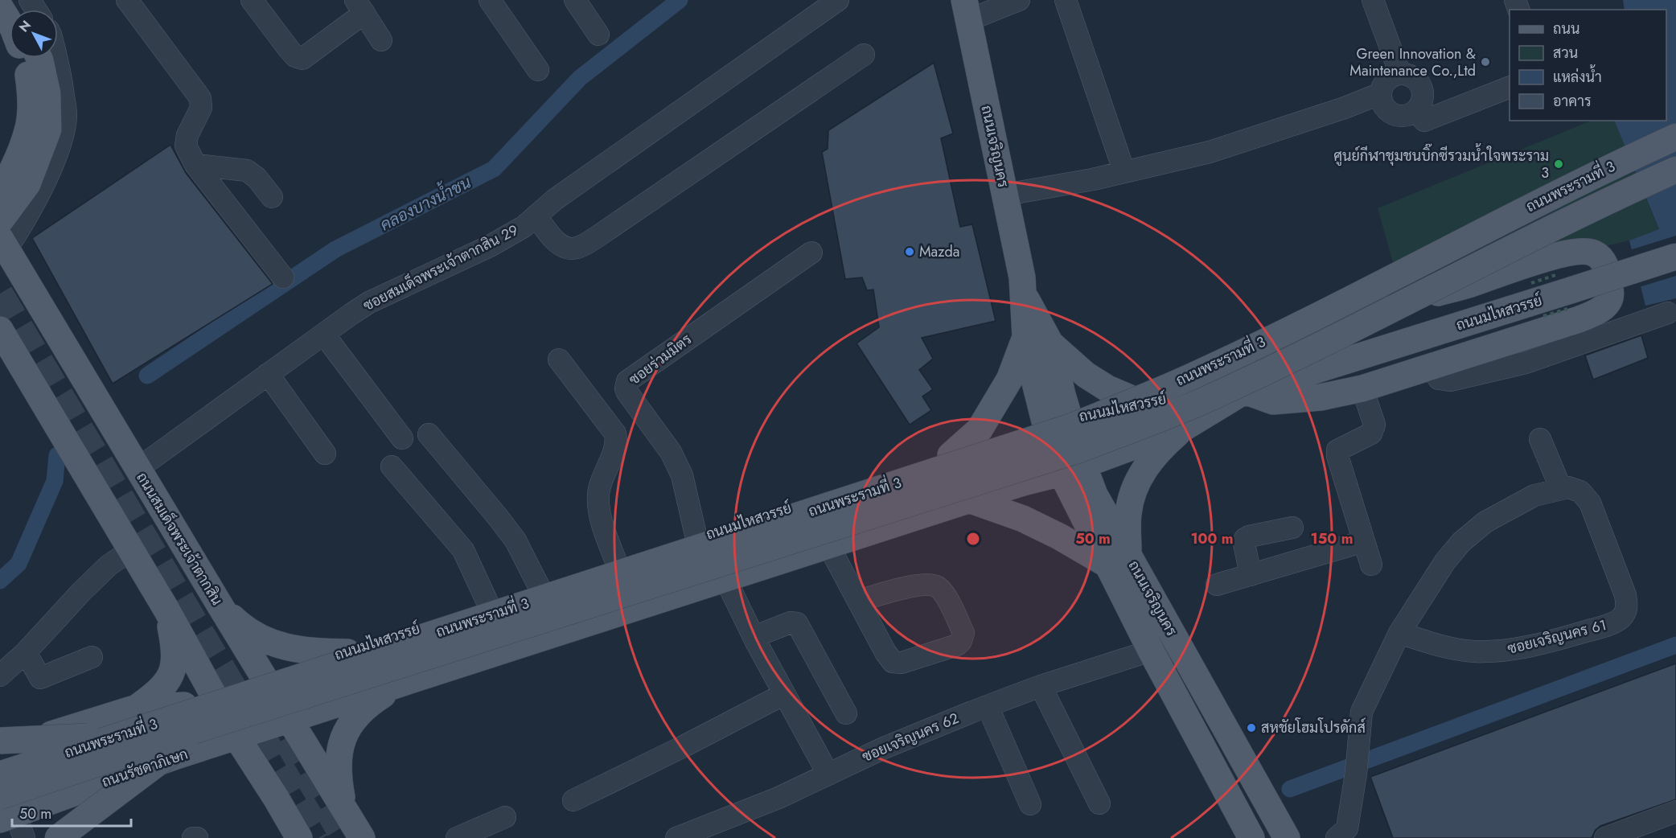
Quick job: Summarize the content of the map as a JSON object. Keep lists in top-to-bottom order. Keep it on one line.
{"streets":{"main road":["ถนนเจริญนคร","ถนนพระรามที่ 3","ถนนมไหสวรรย์","ถนนสมเด็จพระเจ้าตากสิน","ถนนรัชดาภิเษก"],"street":["ซอยสมเด็จพระเจ้าตากสิน 29","ซอยร่วมมิตร","ซอยเจริญนคร 61","ซอยเจริญนคร 62"]},"crossings":[["ถนนเจริญนคร","ถนนมไหสวรรย์"],["ถนนเจริญนคร","ซอยเจริญนคร 62"],["ถนนพระรามที่ 3","ถนนรัชดาภิเษก"],["ซอยสมเด็จพระเจ้าตากสิน 29","ถนนสมเด็จพระเจ้าตากสิน"],["ถนนมไหสวรรย์","ซอยร่วมมิตร"],["ถนนมไหสวรรย์","ถนนสมเด็จพระเจ้าตากสิน"],["ถนนมไหสวรรย์","ถนนรัชดาภิเษก"],["ถนนสมเด็จพระเจ้าตากสิน","ถนนรัชดาภิเษก"]],"water":["คลองบางน้ำชน"],"places":["Green Innovation & Maintenance Co.,Ltd","ศูนย์กีฬาชุมชนบิ๊กซีรวมน้ำใจพระราม 3","Mazda","สหชัยโฮมโปรดักส์"],"legend":["ถนน","สวน","แหล่งน้ำ","อาคาร"],"scale_bar":"50 m","north":"top left","rings":["50 m","100 m","150 m"]}
